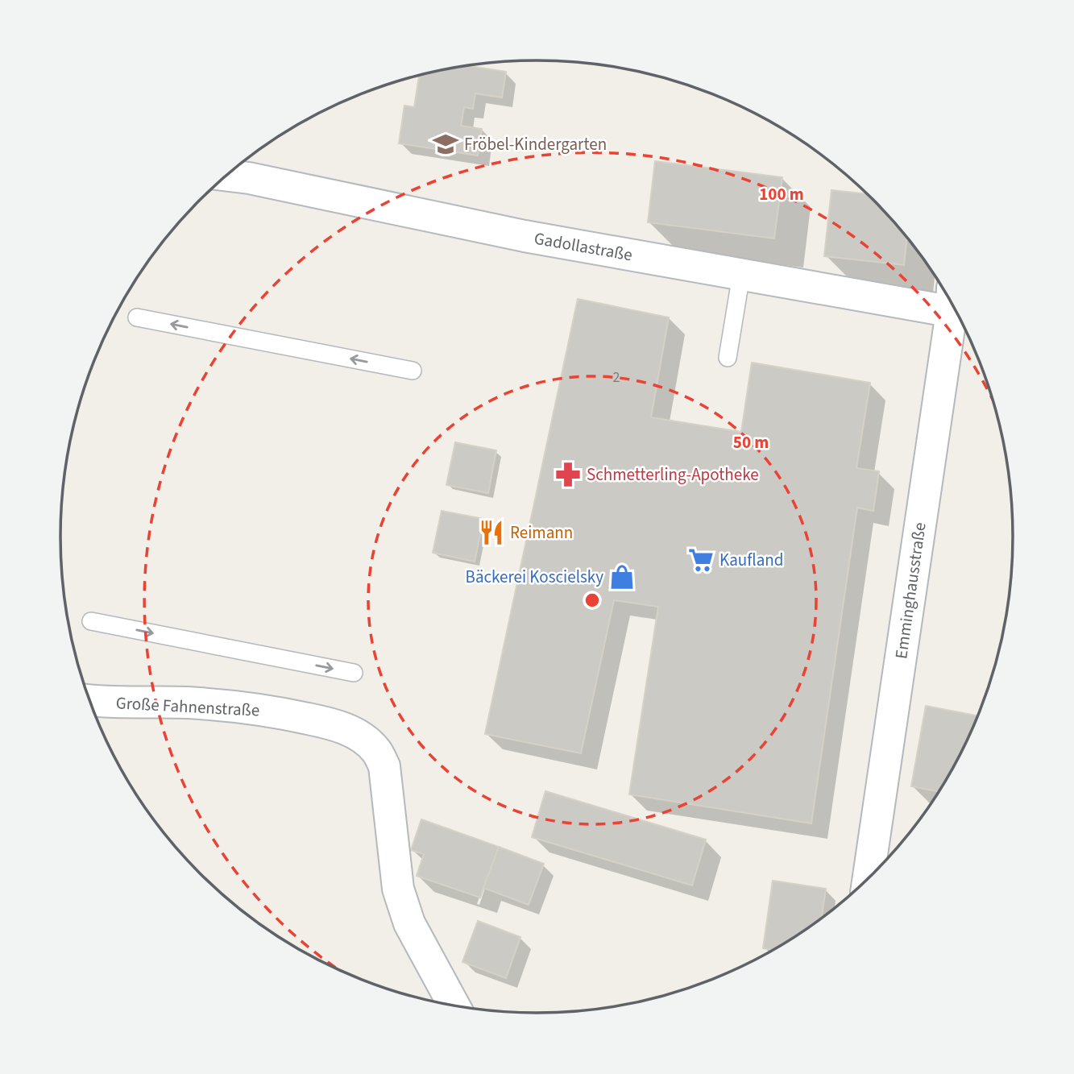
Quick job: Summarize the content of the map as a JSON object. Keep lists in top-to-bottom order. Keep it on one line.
{"streets":{"street":["Gadollastraße","Emminghausstraße","Große Fahnenstraße"]},"places":{"school or university":["Fröbel-Kindergarten"],"pharmacy":["Schmetterling-Apotheke"],"restaurant":["Reimann"],"supermarket":["Kaufland"],"shop":["Bäckerei Koscielsky"]},"house_numbers":["2"],"rings":["100 m","50 m"]}
